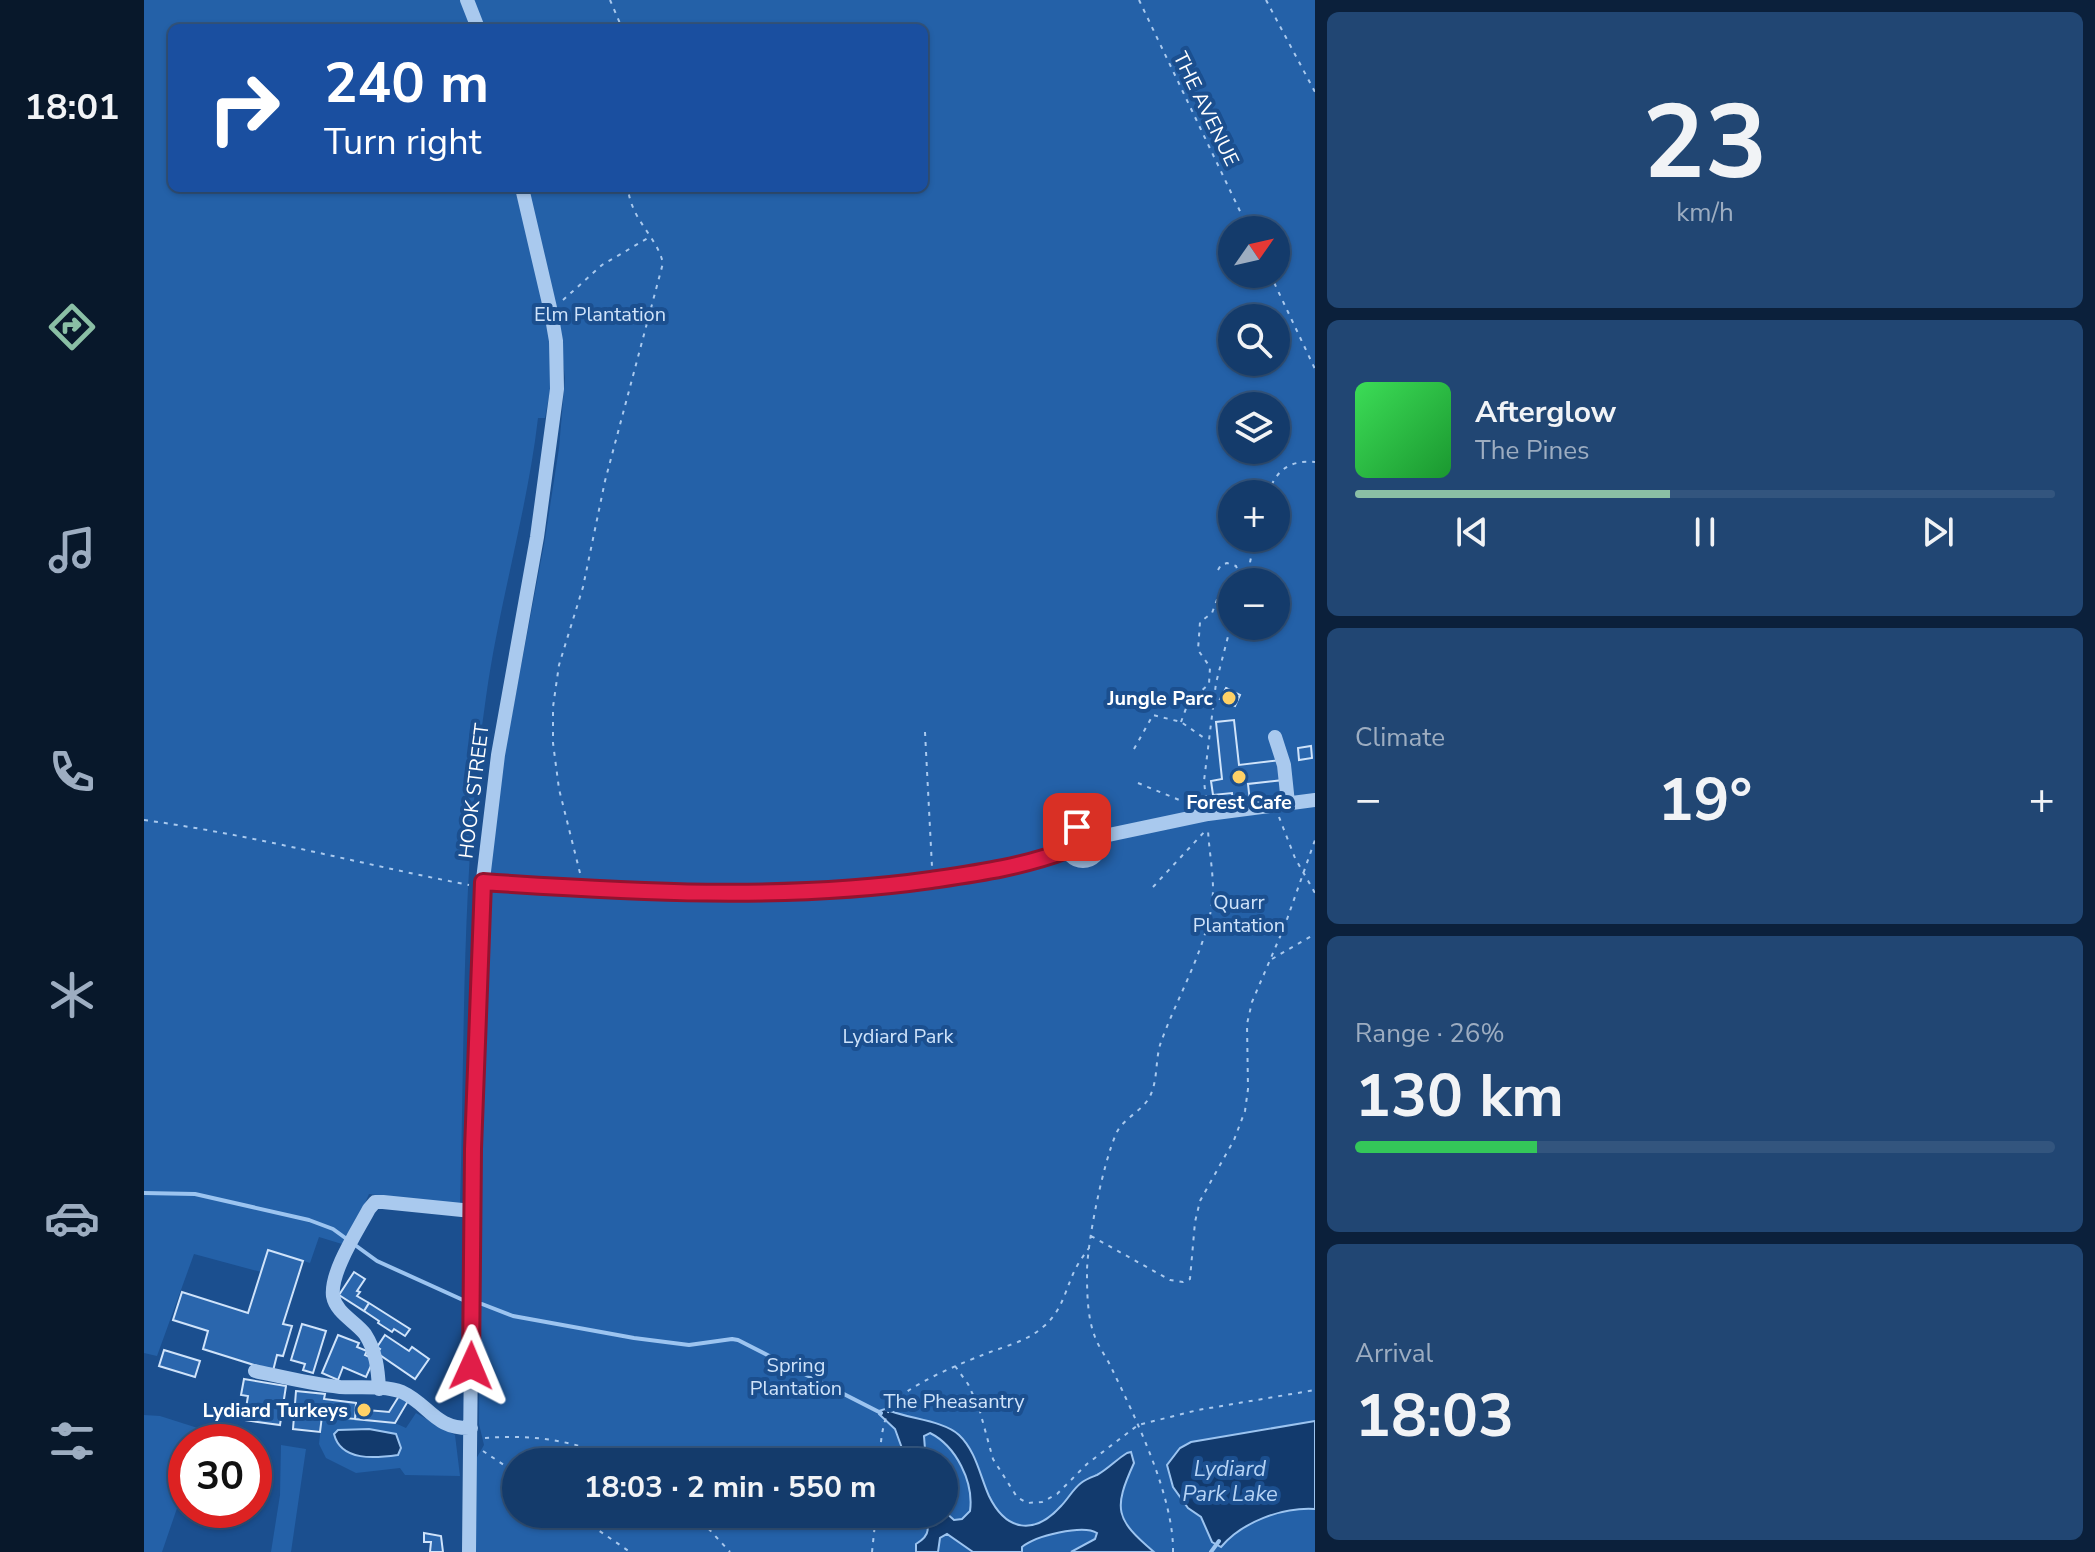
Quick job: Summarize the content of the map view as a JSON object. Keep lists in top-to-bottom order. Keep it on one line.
{"streets":{"street":["HOOK STREET"],"path":["THE AVENUE"]},"water":["Lydiard Park Lake"],"parks":["Elm Plantation","Quarr Plantation","Lydiard Park","Spring Plantation","The Pheasantry"],"places":["Jungle Parc","Forest Cafe","Lydiard Turkeys"],"north":"top right","page":{"tabs":"18:01","tile":[["23","km/h"],"Climate",["Range · 26%","130 km"],["Arrival","18:03"]],"turn":["240 m","Turn right"],"map_buttons":["+","−"],"song":["Afterglow","The Pines"],"heat":["−","19°","+"],"limit":"30","trip":"18:03 · 2 min · 550 m"}}
